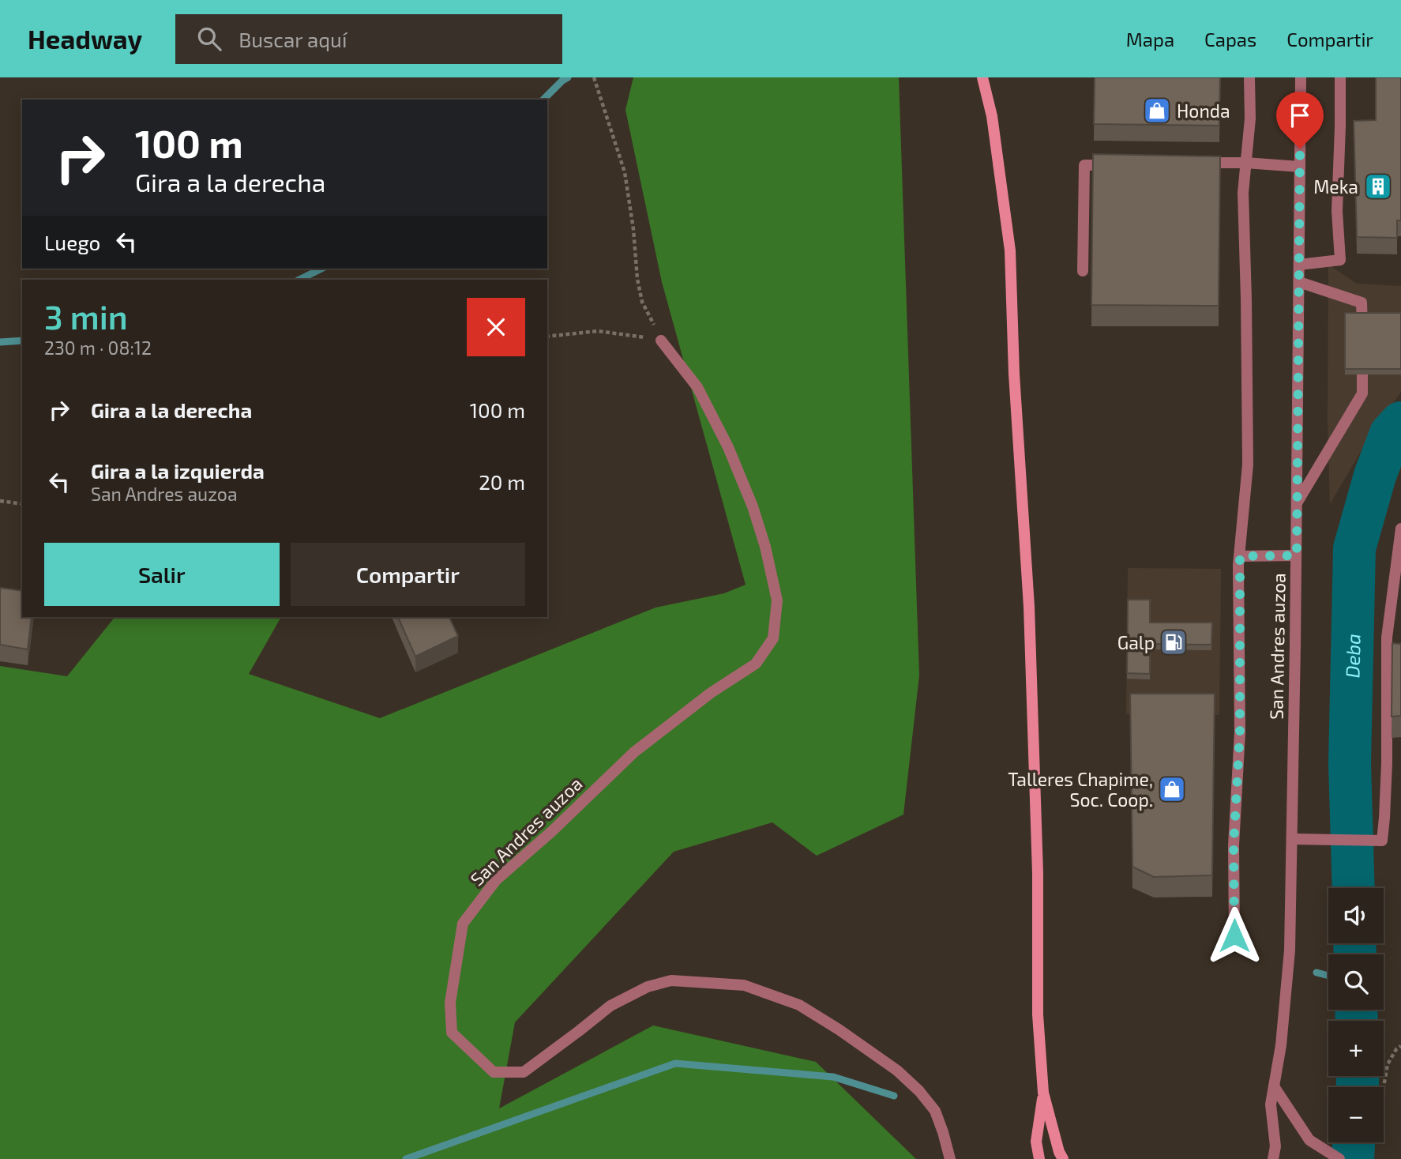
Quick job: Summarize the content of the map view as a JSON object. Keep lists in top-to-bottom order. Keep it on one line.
{"streets":{"street":["San Andres auzoa"]},"water":["Deba"],"places":{"shop":["Honda","Talleres Chapime, Soc. Coop."],"building":["Meka"],"fuel station":["Galp"]},"page":{"header":"Headway","search":"Buscar aquí","nav":["Mapa","Capas","Compartir"],"turn":["100 m","Gira a la derecha"],"then":"Luego","heading":["3 min","230 m · 08:12"],"list":[{"name":"Gira a la derecha","value":"100 m"},{"name":"Gira a la izquierda","note":"San Andres auzoa","value":"20 m"}],"buttons":["Salir","Compartir"],"map_buttons":["+","−"]}}
